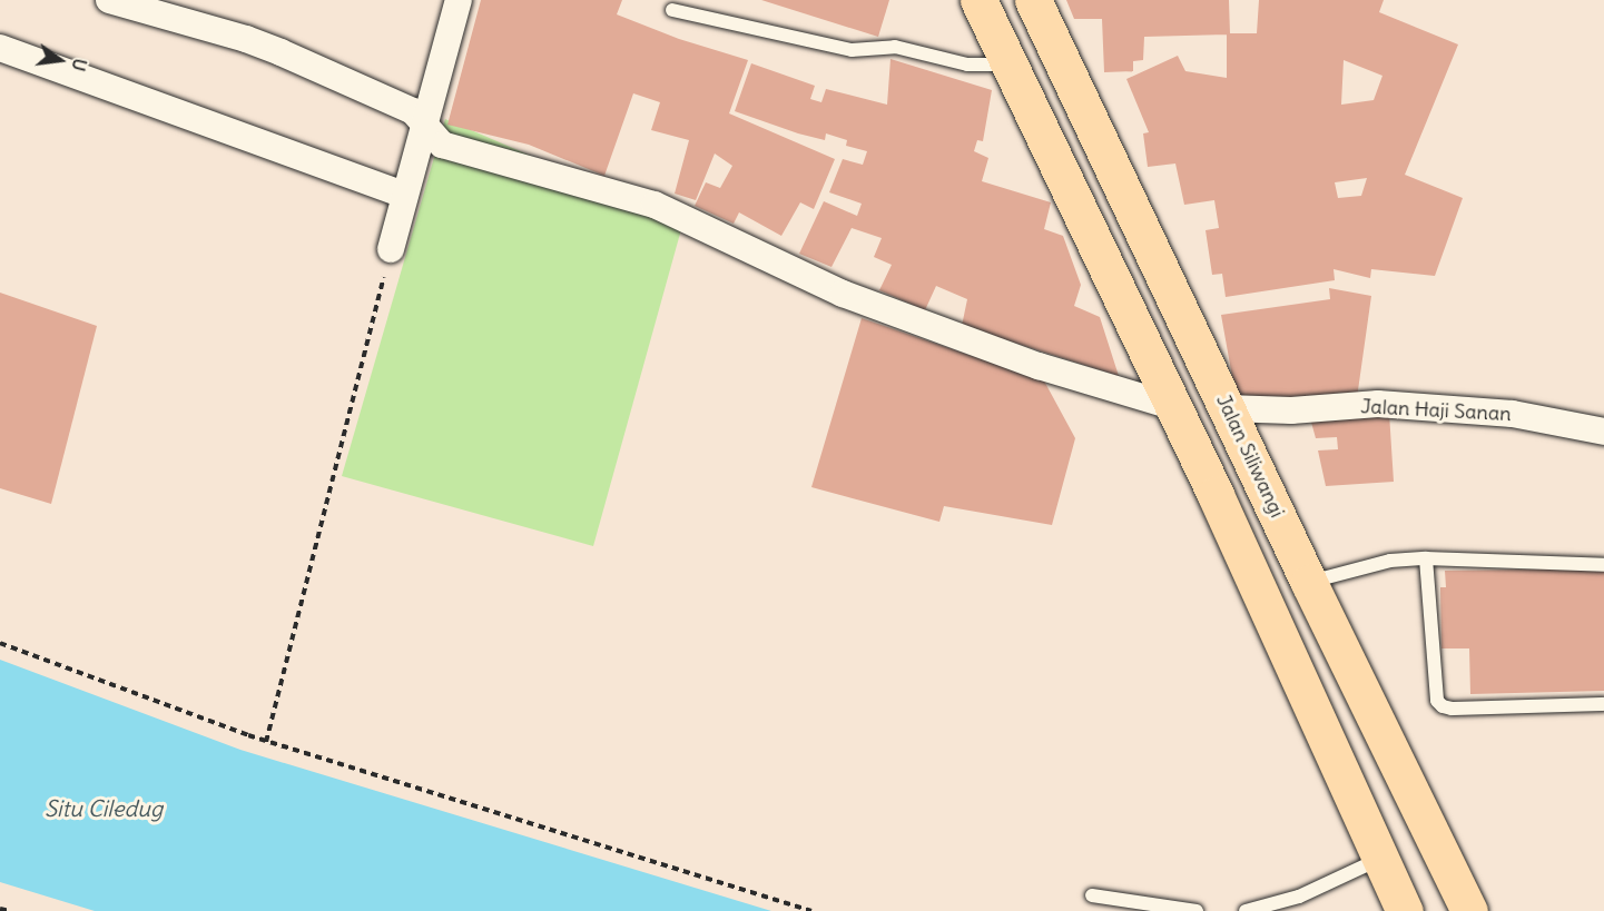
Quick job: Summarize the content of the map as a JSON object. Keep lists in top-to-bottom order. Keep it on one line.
{"streets":{"main road":["Jalan Siliwangi"],"street":["Jalan Haji Sanan"]},"crossings":[["Jalan Haji Sanan","Jalan Siliwangi"]],"water":["Situ Ciledug"],"north":"right"}
